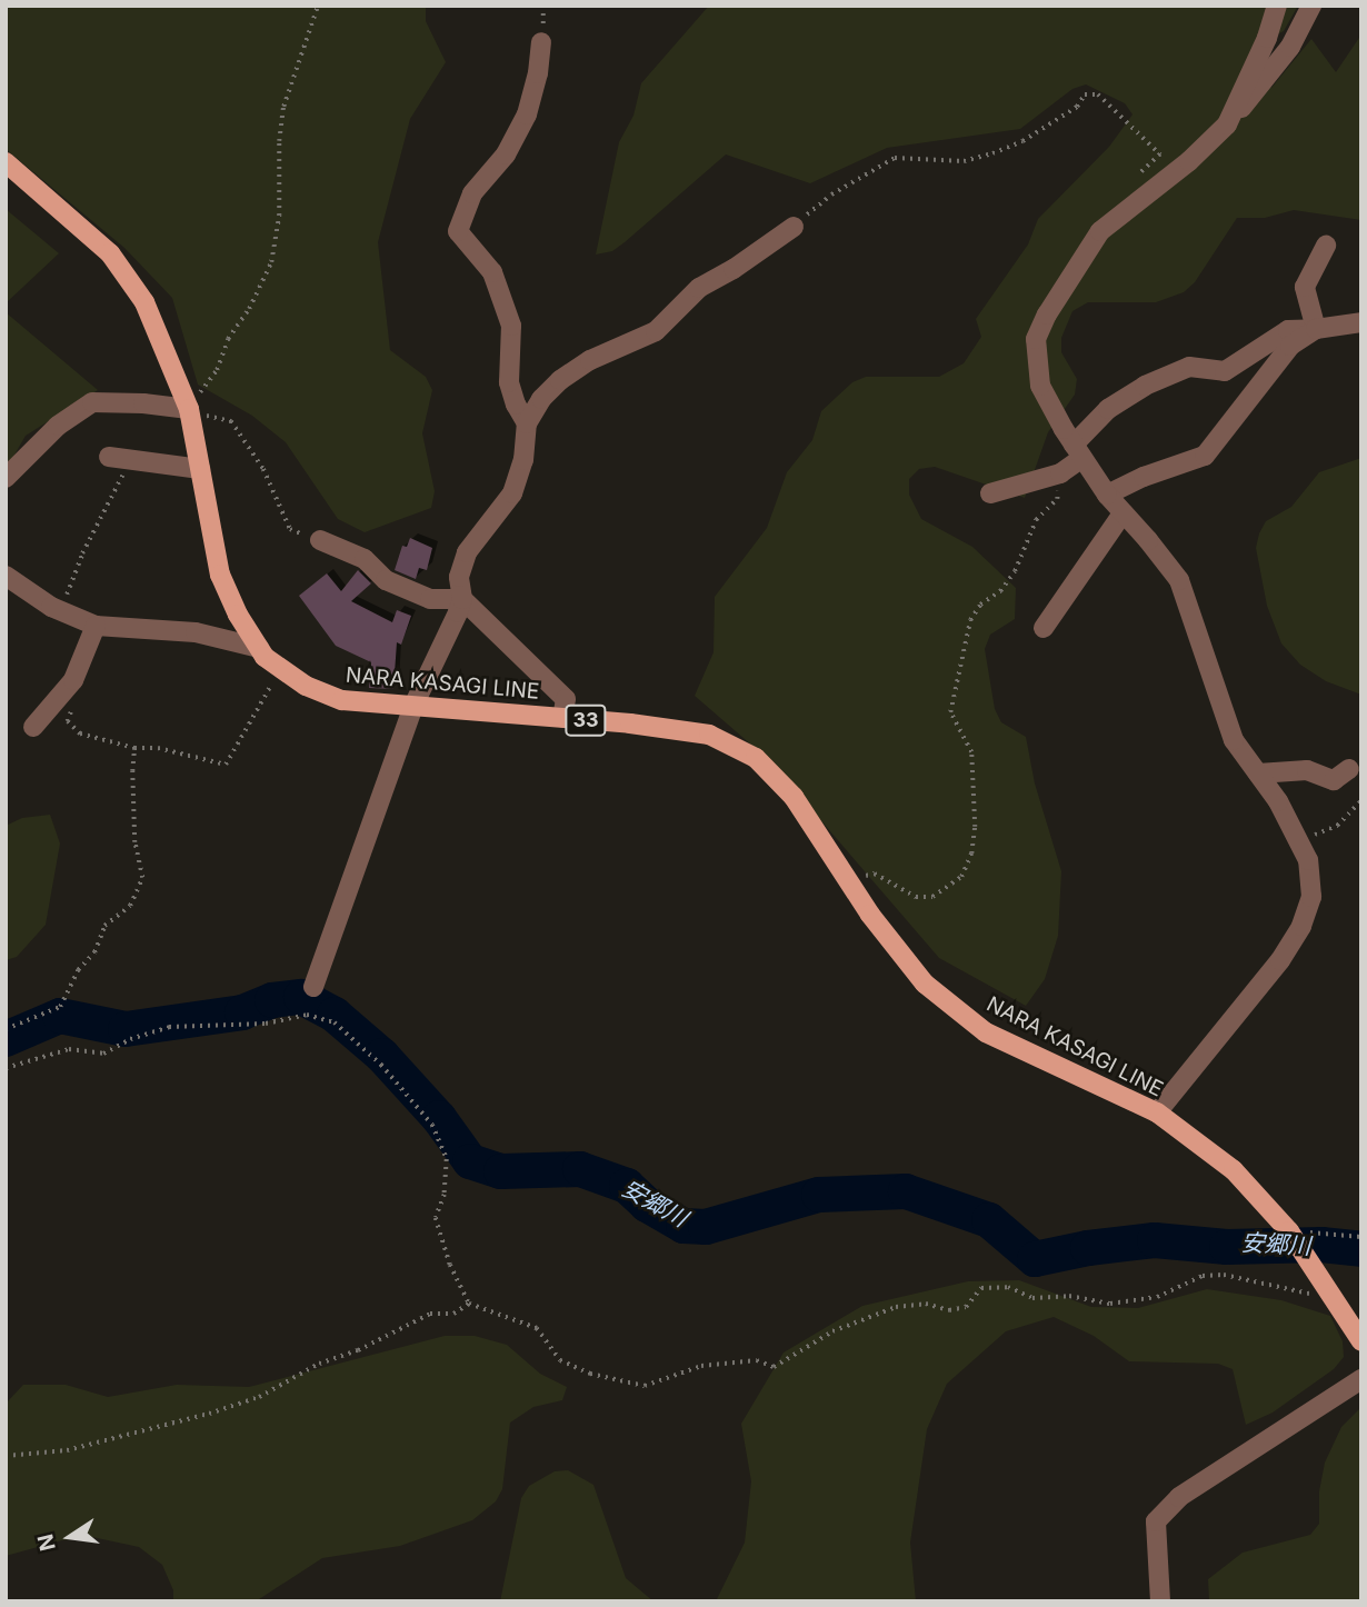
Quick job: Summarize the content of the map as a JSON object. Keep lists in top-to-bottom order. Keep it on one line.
{"streets":{"main road":["NARA KASAGI LINE","33"]},"water":["安郷川"],"north":"left"}
